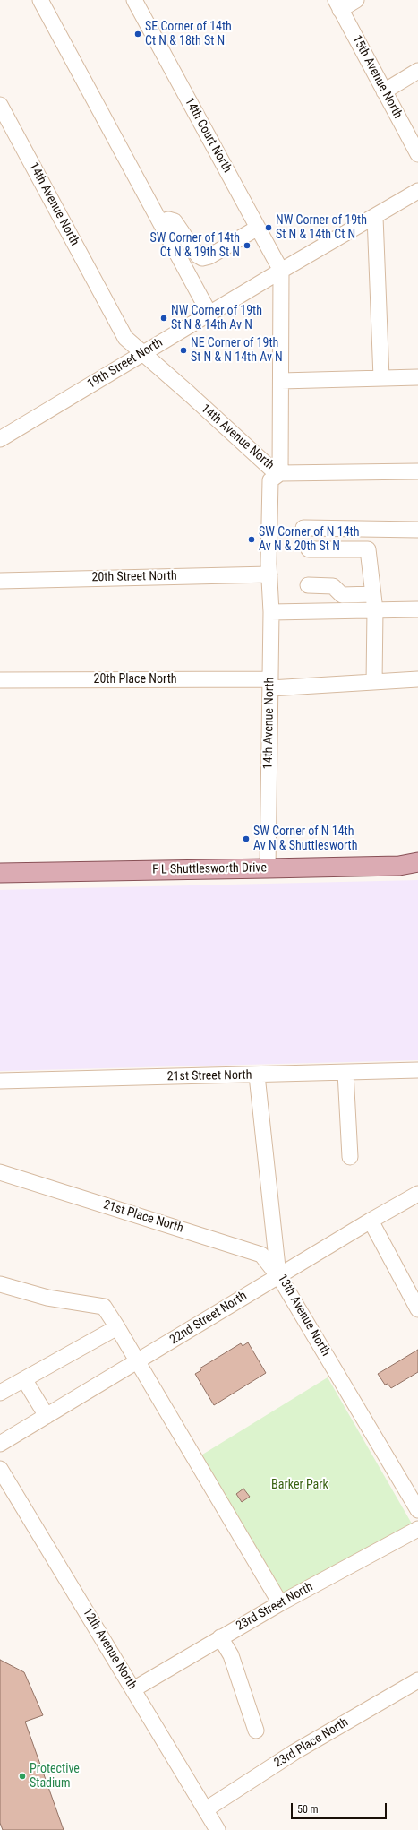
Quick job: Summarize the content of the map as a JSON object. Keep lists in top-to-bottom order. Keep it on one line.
{"streets":{"main road":["F L Shuttlesworth Drive"],"street":["15th Avenue North","14th Court North","14th Avenue North","19th Street North","20th Street North","20th Place North","21st Street North","21st Place North","13th Avenue North","22nd Street North","23rd Street North","12th Avenue North","23rd Place North"]},"crossings":[["14th Court North","19th Street North"],["14th Avenue North","19th Street North"],["14th Avenue North","20th Street North"],["14th Avenue North","20th Place North"],["14th Avenue North","F L Shuttlesworth Drive"],["21st Street North","13th Avenue North"],["21st Place North","13th Avenue North"],["21st Place North","22nd Street North"],["13th Avenue North","22nd Street North"],["23rd Street North","12th Avenue North"],["12th Avenue North","23rd Place North"]],"parks":["Barker Park"],"places":["SE Corner of 14th Ct N & 18th St N","NW Corner of 19th St N & 14th Ct N","SW Corner of 14th Ct N & 19th St N","NW Corner of 19th St N & 14th Av N","NE Corner of 19th St N & N 14th Av N","SW Corner of N 14th Av N & 20th St N","SW Corner of N 14th Av N & Shuttlesworth","Protective Stadium"],"scale_bar":"50 m"}
